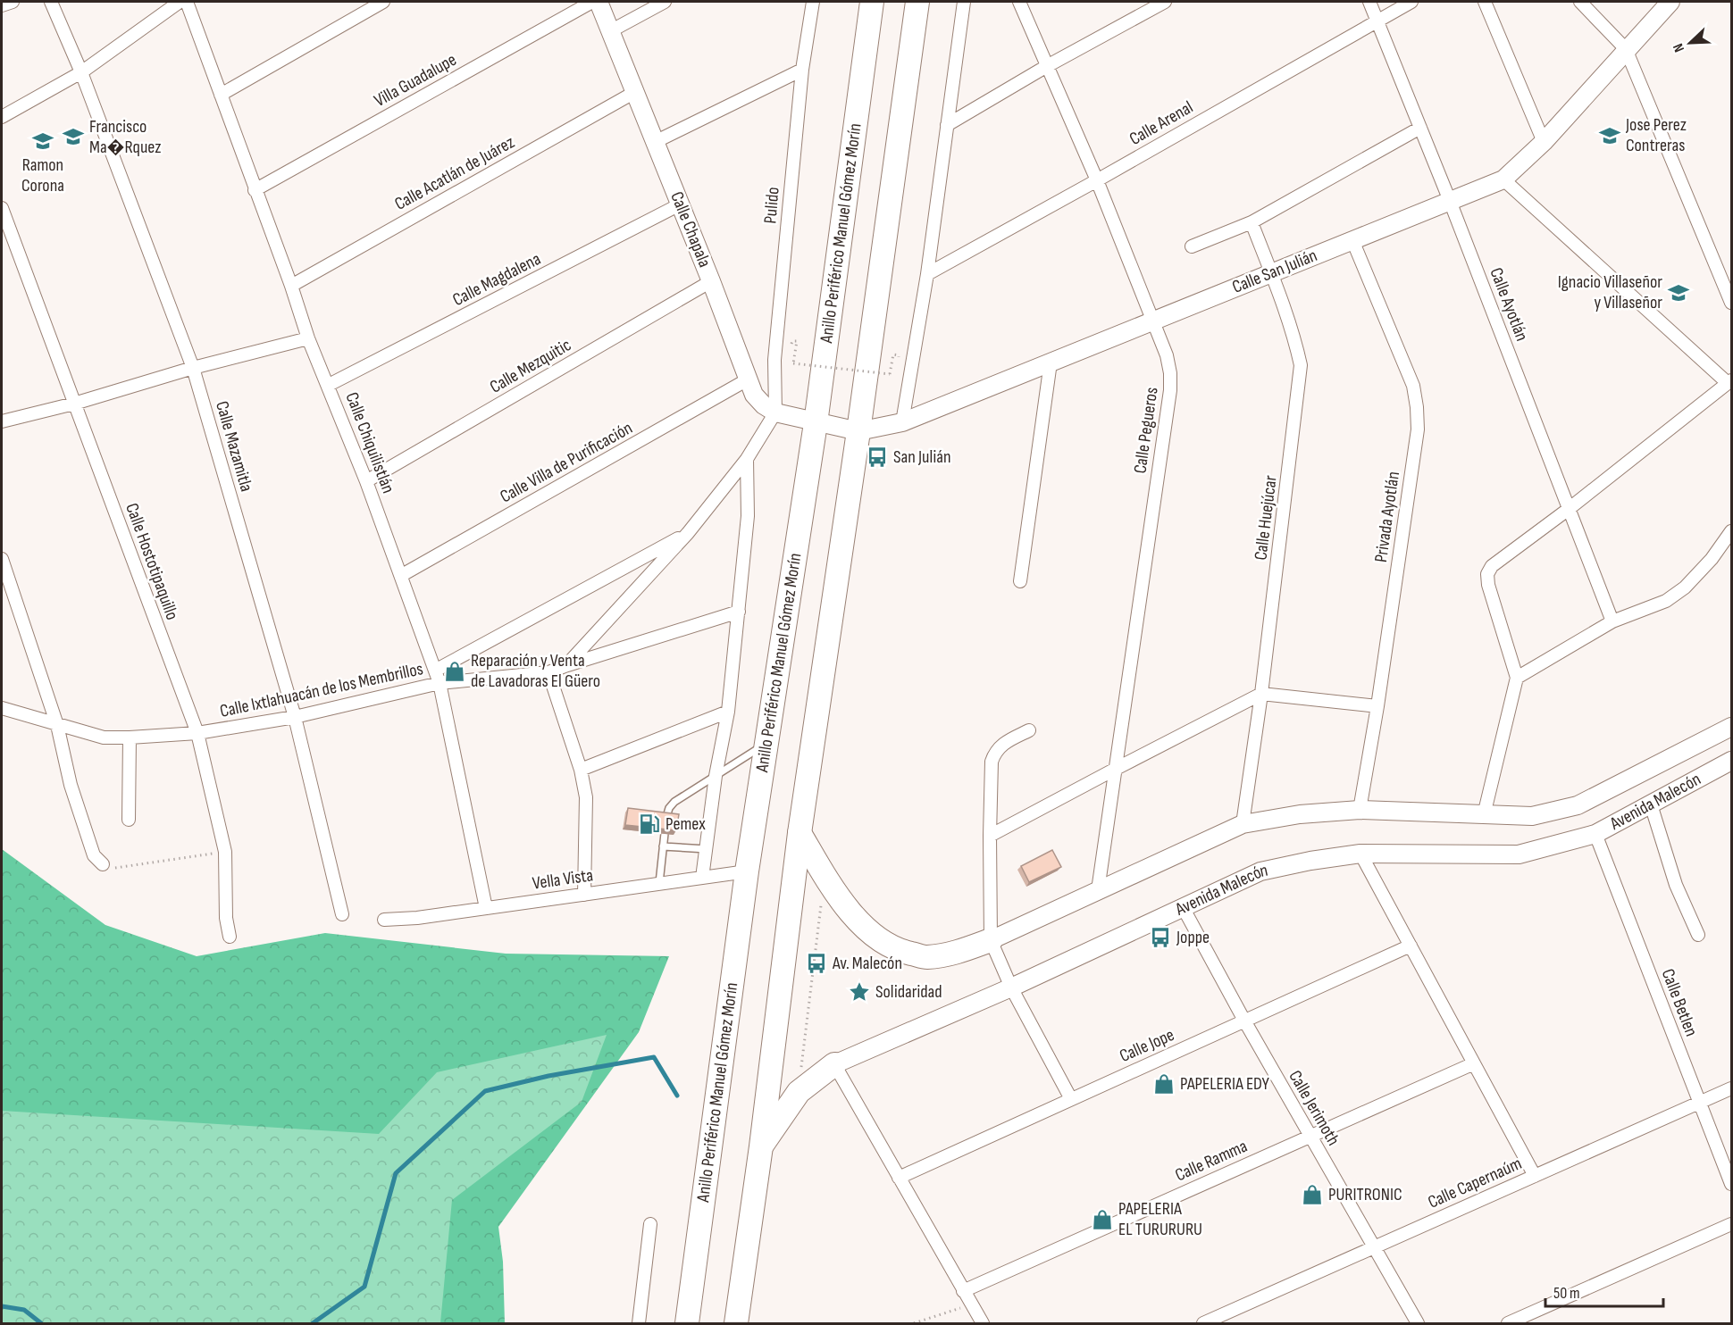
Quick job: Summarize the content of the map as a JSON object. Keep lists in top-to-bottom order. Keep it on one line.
{"streets":{"highway":["Anillo Periférico Manuel Gómez Morín","Avenida Malecón"],"main road":["Calle Chapala","Calle San Julián"],"street":["Villa Guadalupe","Calle Arenal","Calle Acatlán de Juárez","Pulido","Calle Magdalena","Calle Ayotlán","Calle Mezquitic","Calle Pegueros","Calle Chiquilistlán","Calle Mazamitla","Calle Villa de Purificación","Privada Ayotlán","Calle Huejúcar","Calle Hostotipaquillo","Calle Ixtlahuacán de los Membrillos","Vella Vista","Calle Betlen","Calle Jope","Calle Jerimoth","Calle Ramma","Calle Capernaúm"]},"crossings":[["Villa Guadalupe","Calle Chiquilistlán"],["Calle Arenal","Calle Ayotlán"],["Calle Arenal","Calle Pegueros"],["Calle Acatlán de Juárez","Calle Chapala"],["Calle Acatlán de Juárez","Calle Chiquilistlán"],["Pulido","Calle Chapala"],["Calle Chapala","Anillo Periférico Manuel Gómez Morín"],["Calle Chapala","Calle San Julián"],["Calle Chapala","Calle Magdalena"],["Calle Chapala","Calle Mezquitic"],["Calle Chapala","Calle Villa de Purificación"],["Anillo Periférico Manuel Gómez Morín","Calle San Julián"],["Anillo Periférico Manuel Gómez Morín","Vella Vista"],["Calle San Julián","Calle Ayotlán"],["Calle San Julián","Calle Pegueros"],["Calle San Julián","Privada Ayotlán"],["Calle San Julián","Calle Huejúcar"],["Calle Magdalena","Calle Chiquilistlán"],["Calle Mezquitic","Calle Chiquilistlán"],["Calle Pegueros","Avenida Malecón"],["Calle Chiquilistlán","Calle Villa de Purificación"],["Calle Chiquilistlán","Calle Ixtlahuacán de los Membrillos"],["Calle Chiquilistlán","Vella Vista"],["Calle Mazamitla","Calle Ixtlahuacán de los Membrillos"],["Privada Ayotlán","Avenida Malecón"],["Calle Huejúcar","Avenida Malecón"],["Calle Hostotipaquillo","Calle Ixtlahuacán de los Membrillos"],["Avenida Malecón","Calle Betlen"],["Avenida Malecón","Calle Jerimoth"],["Calle Betlen","Calle Capernaúm"],["Calle Jope","Calle Jerimoth"],["Calle Jerimoth","Calle Ramma"],["Calle Jerimoth","Calle Capernaúm"]],"places":{"school or university":["Jose Perez Contreras","Francisco Ma�Rquez","Ramon Corona","Ignacio Villaseñor y Villaseñor"],"bus stop":["San Julián","Joppe","Av. Malecón"],"shop":["Reparación y Venta de Lavadoras El Güero","PAPELERIA EDY","PURITRONIC","PAPELERIA EL TURURURU"],"fuel station":["Pemex"],"place":["Solidaridad"]},"scale_bar":"50 m","north":"bottom left"}
